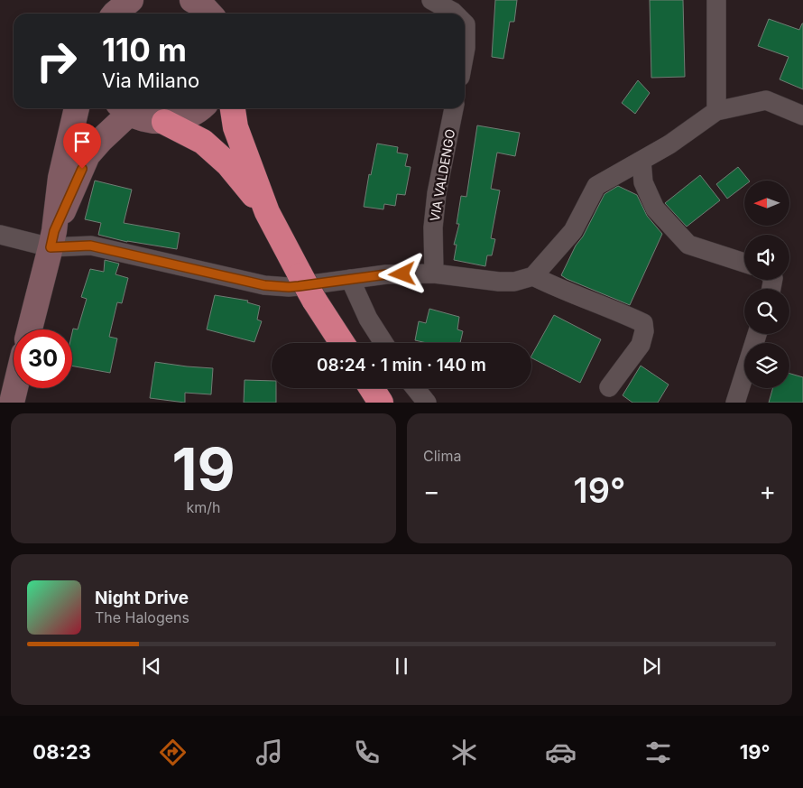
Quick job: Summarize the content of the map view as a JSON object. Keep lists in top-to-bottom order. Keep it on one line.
{"streets":{"street":["VIA VALDENGO"]},"north":"left","page":{"turn":["110 m","Via Milano"],"limit":"30","trip":"08:24 · 1 min · 140 m","tile":[["19","km/h"],"Clima"],"heat":["−","19°","+"],"song":["Night Drive","The Halogens"],"tabs":["08:23","19°"]}}
